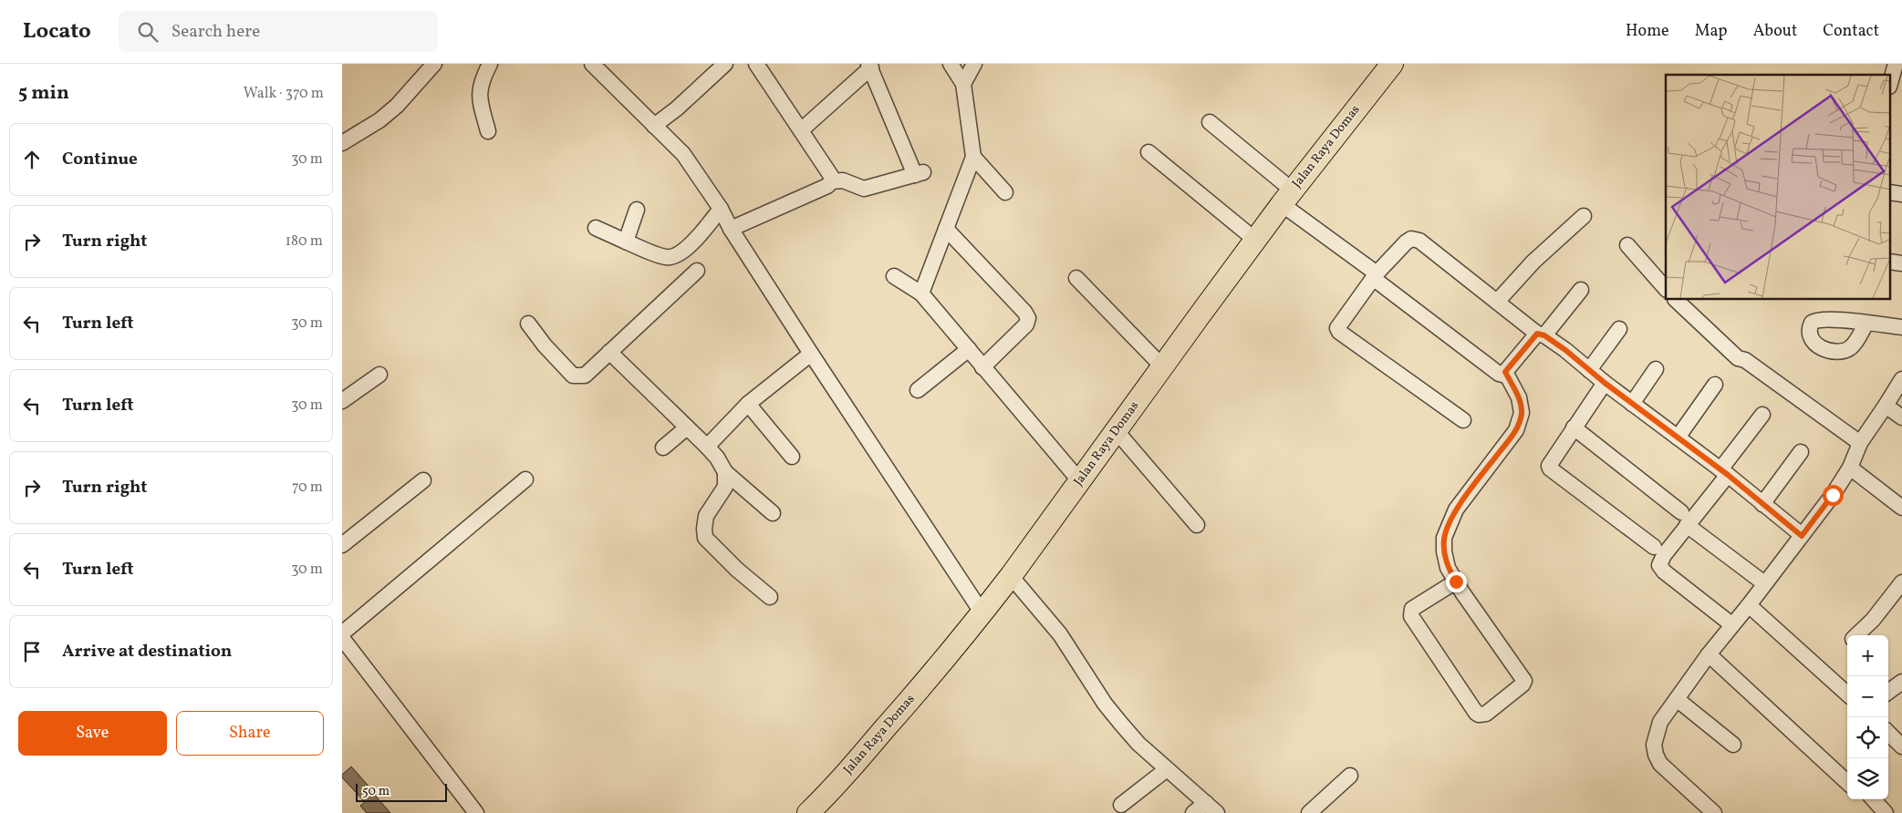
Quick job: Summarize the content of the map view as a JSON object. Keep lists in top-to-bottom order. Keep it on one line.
{"streets":{"highway":["Jalan Raya Domas"]},"scale_bar":"50 m","page":{"header":"Locato","search":"Search here","nav":["Home","Map","About","Contact"],"heading":["5 min","Walk · 370 m"],"list":[["Continue","30 m"],["Turn right","180 m"],["Turn left","30 m"],["Turn left","30 m"],["Turn right","70 m"],["Turn left","30 m"],"Arrive at destination"],"map_buttons":["+","−"],"buttons":["Save","Share"],"scale":"50 m"}}
